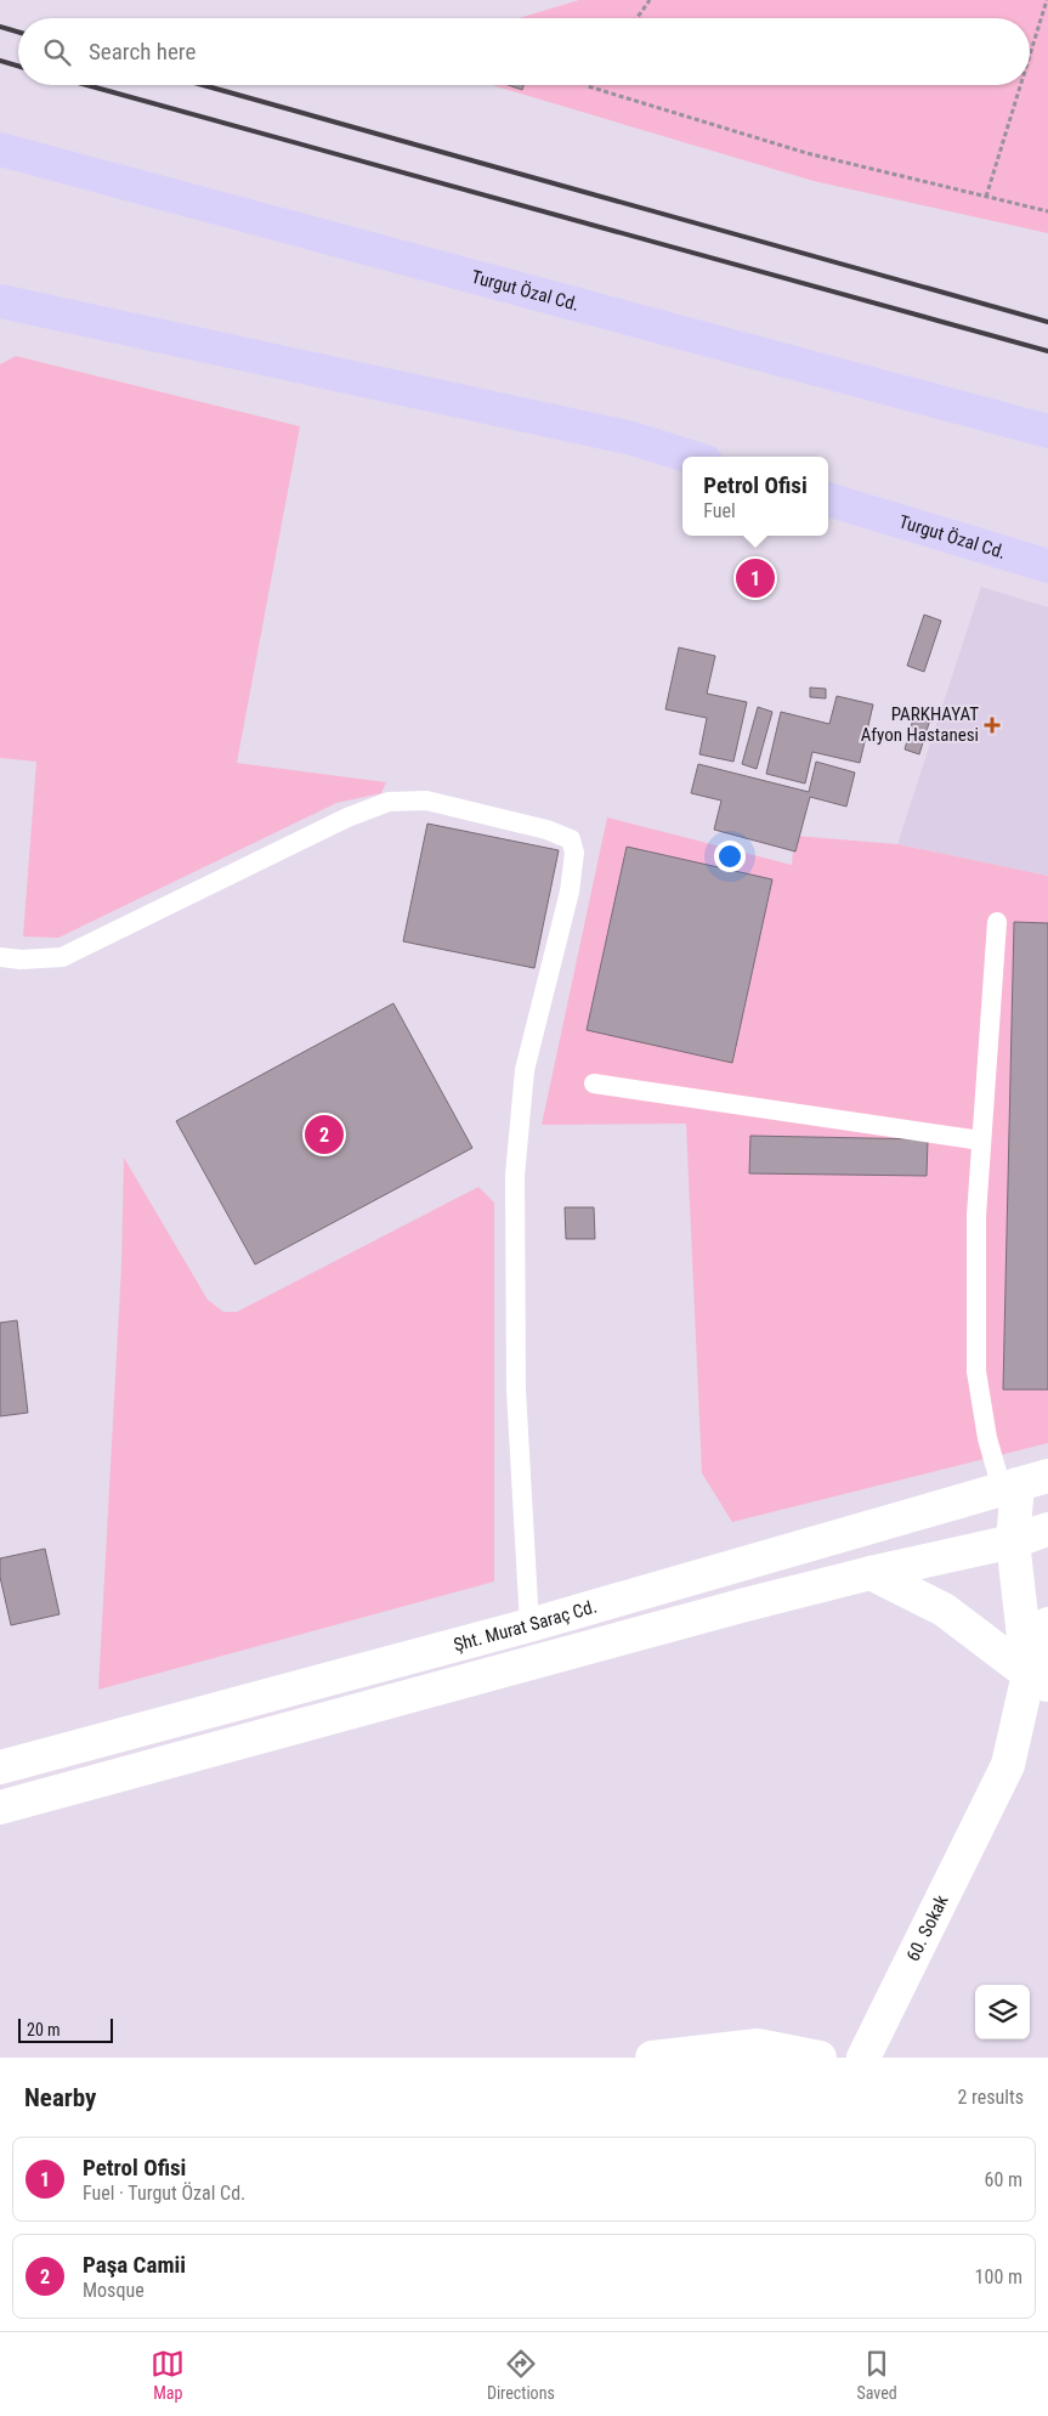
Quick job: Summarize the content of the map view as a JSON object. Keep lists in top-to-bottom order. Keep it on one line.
{"streets":{"main road":["Turgut Özal Cd."],"street":["Şht. Murat Saraç Cd.","60. Sokak"]},"places":{"health":["PARKHAYAT Afyon Hastanesi"]},"scale_bar":"20 m","page":{"search":"Search here","popup":["Petrol Ofisi","Fuel"],"pins":["1","2"],"scale":"20 m","heading":["Nearby","2 results"],"list":[{"mark":"1","name":"Petrol Ofisi","note":"Fuel · Turgut Özal Cd.","value":"60 m"},{"mark":"2","name":"Paşa Camii","note":"Mosque","value":"100 m"}],"nav":["Map","Directions","Saved"]}}
